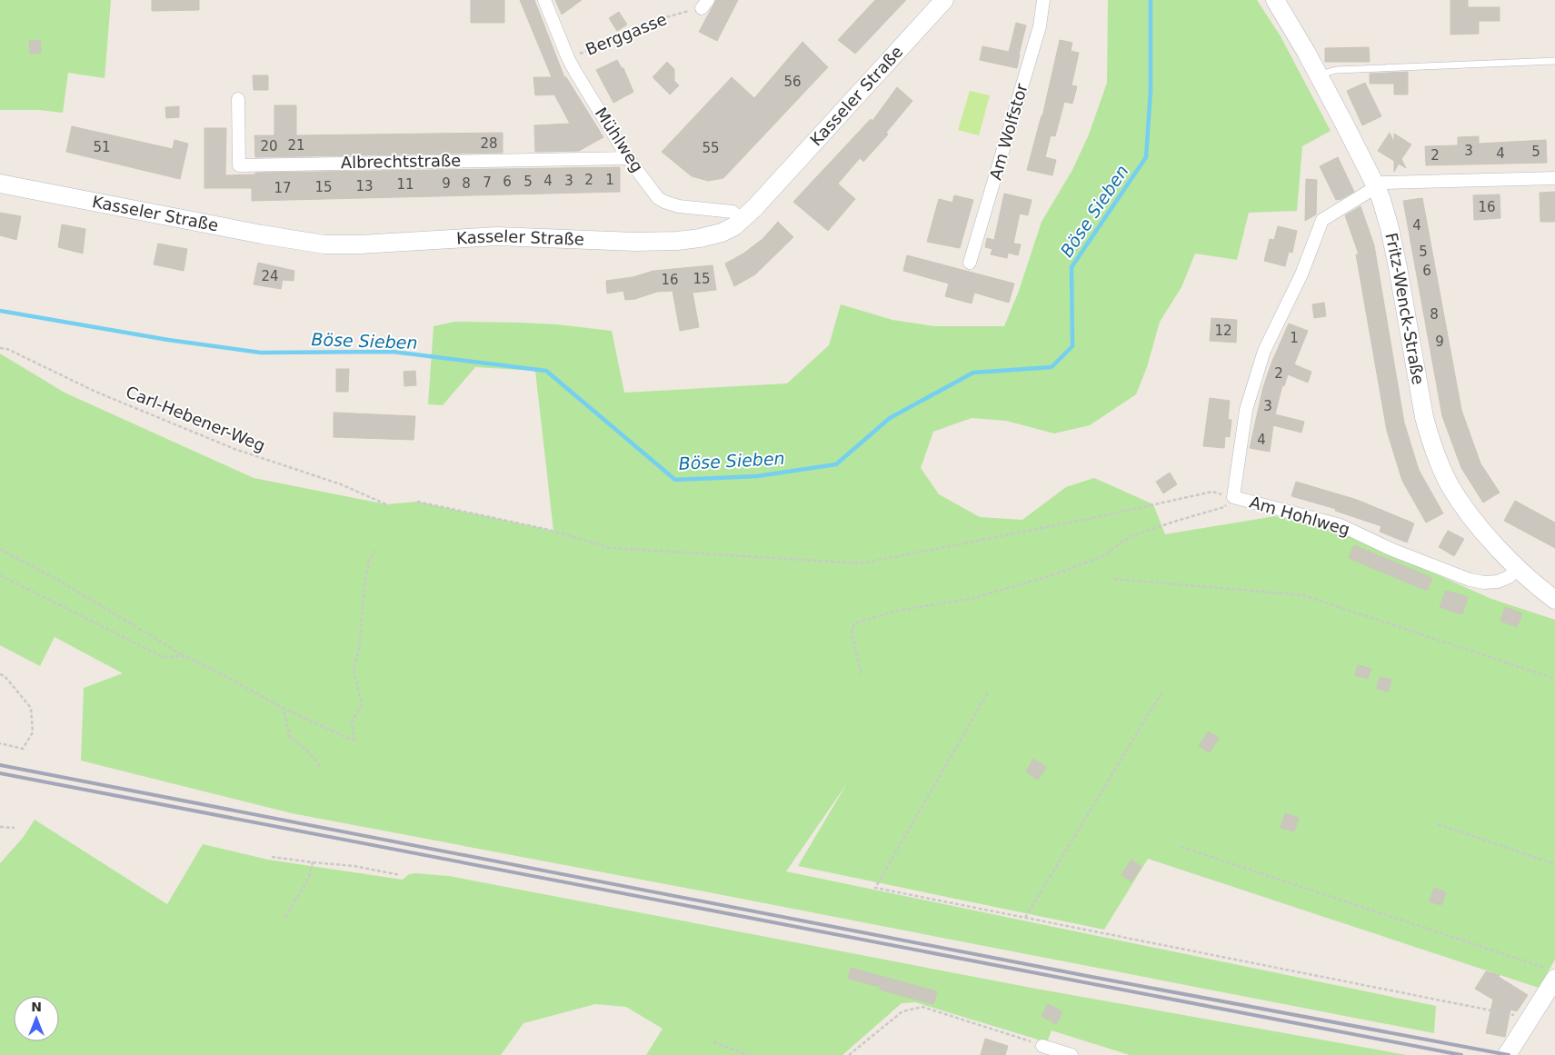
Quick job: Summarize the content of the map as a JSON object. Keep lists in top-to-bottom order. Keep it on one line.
{"streets":{"main road":["Kasseler Straße","Fritz-Wenck-Straße"],"street":["Am Wolfstor","Mühlweg","Albrechtstraße","Am Hohlweg"],"path":["Berggasse","Carl-Hebener-Weg"]},"crossings":[["Berggasse","Mühlweg"],["Kasseler Straße","Mühlweg"],["Mühlweg","Albrechtstraße"],["Fritz-Wenck-Straße","Am Hohlweg"]],"water":["Böse Sieben"],"house_numbers":["56","28","21","20","51","55","3","5","4","2","2","1","4","3","6","5","7","9","8","11","13","15","17","16","4","5","6","24","15","16","8","12","1","9","2","3","4"],"north":"top"}
